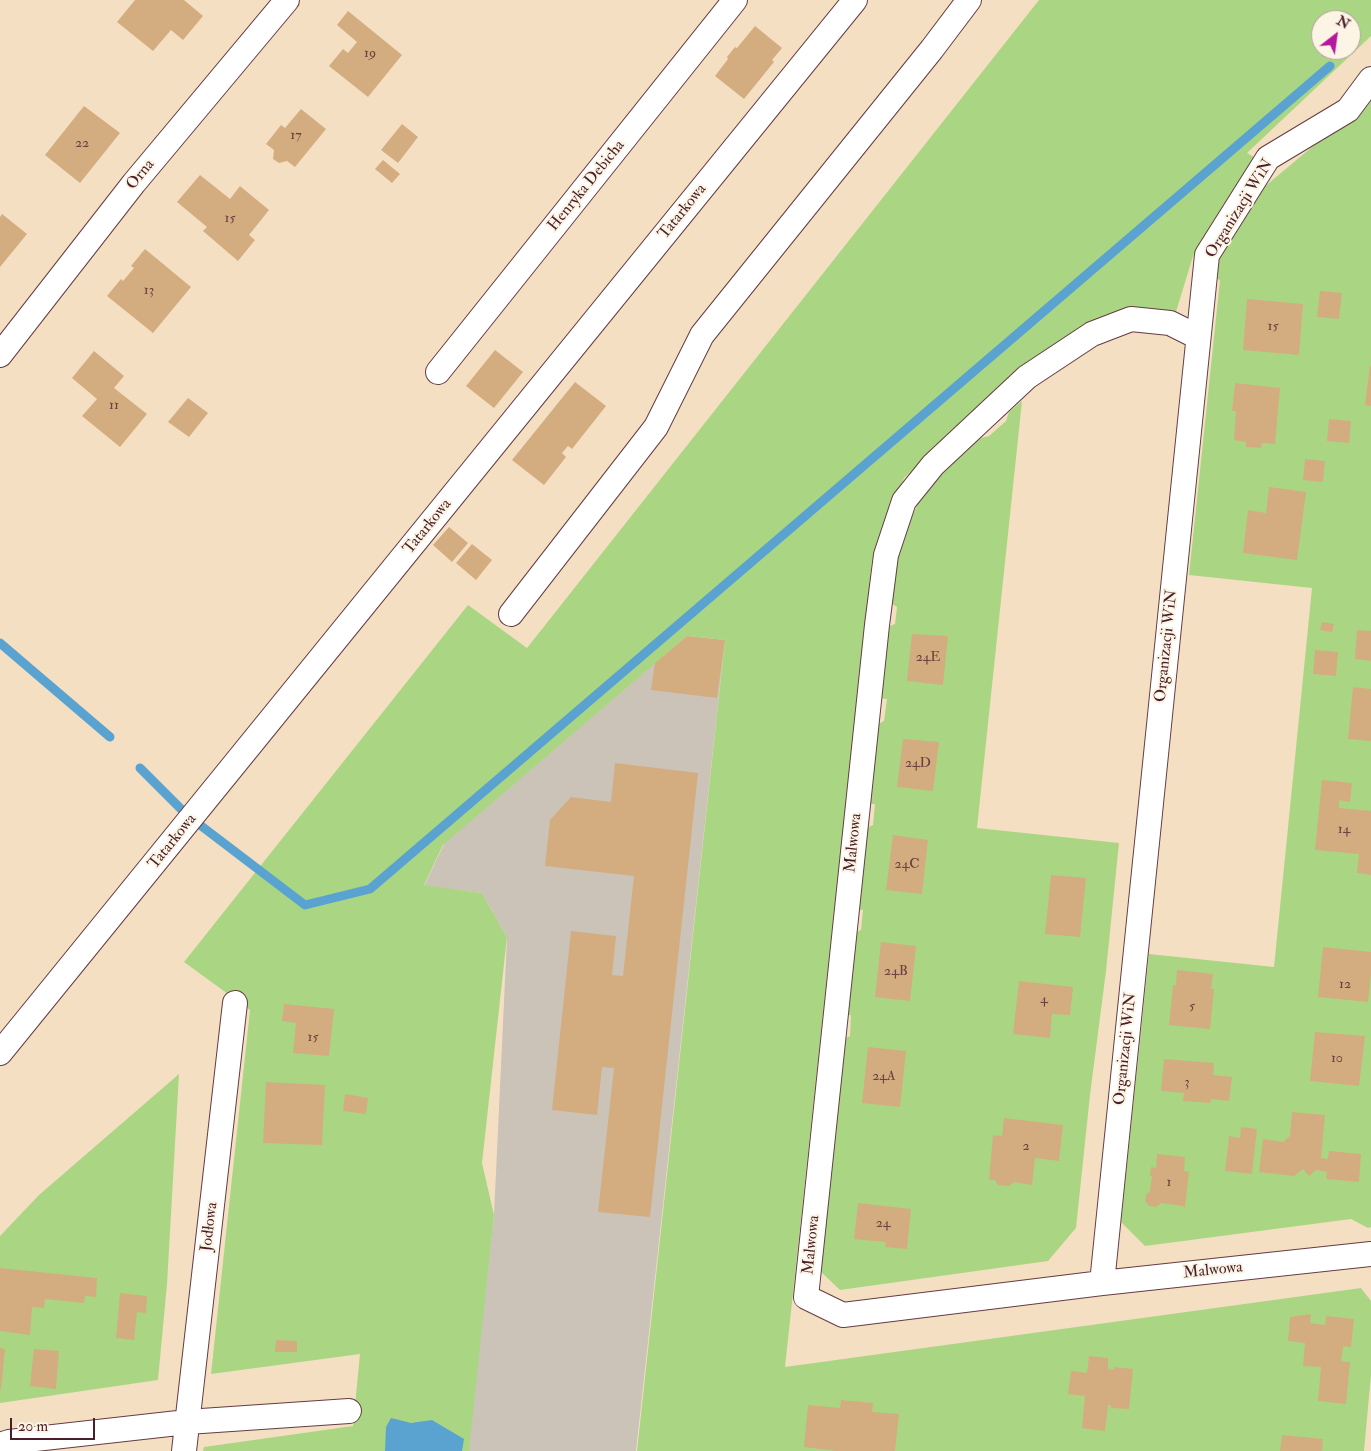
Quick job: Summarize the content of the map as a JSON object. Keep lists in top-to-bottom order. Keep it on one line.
{"streets":{"street":["Orna","Henryka Debicha","Organizacji WiN","Tatarkowa","Malwowa","Jodłowa"]},"crossings":[["Organizacji WiN","Malwowa"]],"house_numbers":["19","17","22","15","13","15","11","24E","24D","14","24C","24B","12","4","5","15","10","24A","3","2","1","24"],"scale_bar":"20 m","north":"top right"}
